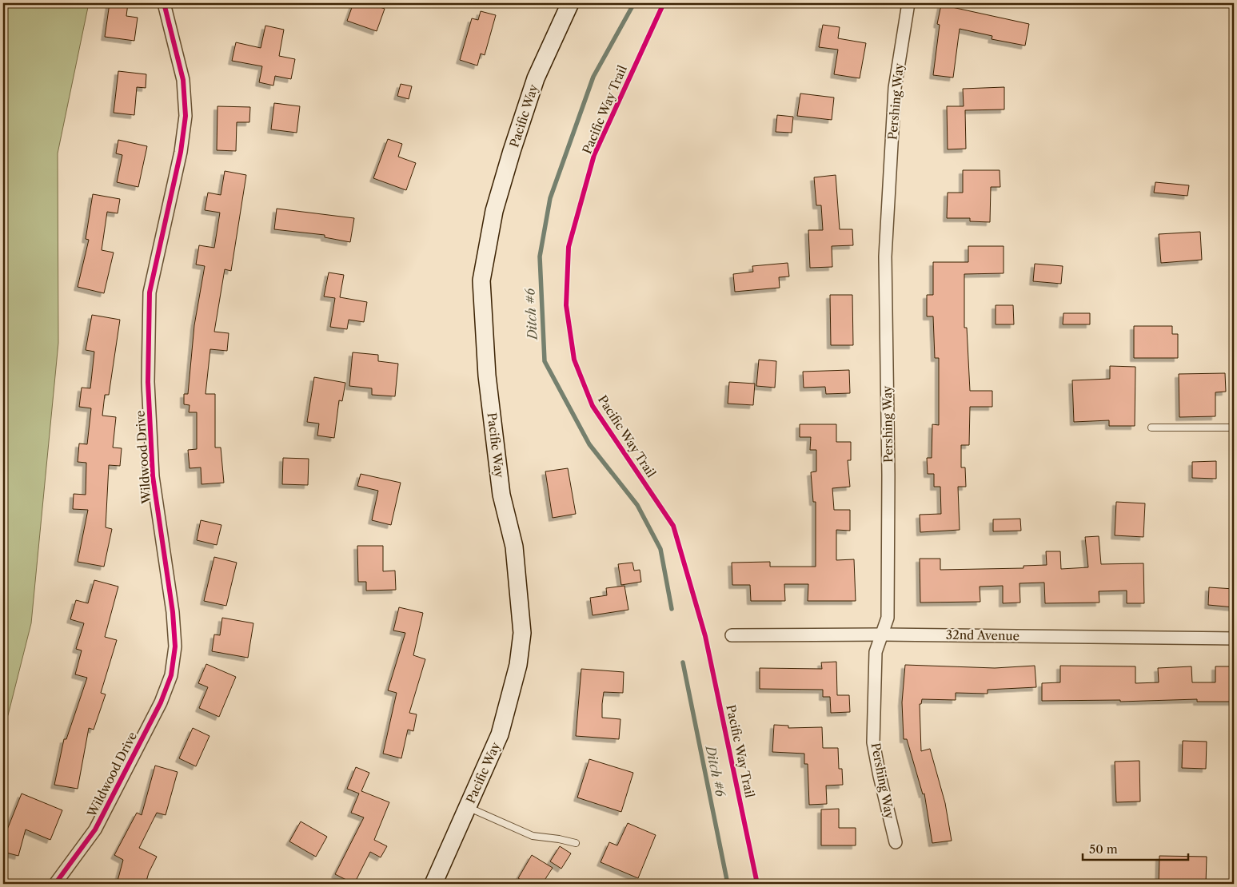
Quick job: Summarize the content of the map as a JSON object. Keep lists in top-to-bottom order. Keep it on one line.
{"streets":{"main road":["Pacific Way"],"street":["Pershing Way","Wildwood Drive","32nd Avenue"],"cycle path":["Pacific Way Trail"]},"crossings":[["Pershing Way","32nd Avenue"]],"water":["Ditch #6"],"scale_bar":"50 m"}
